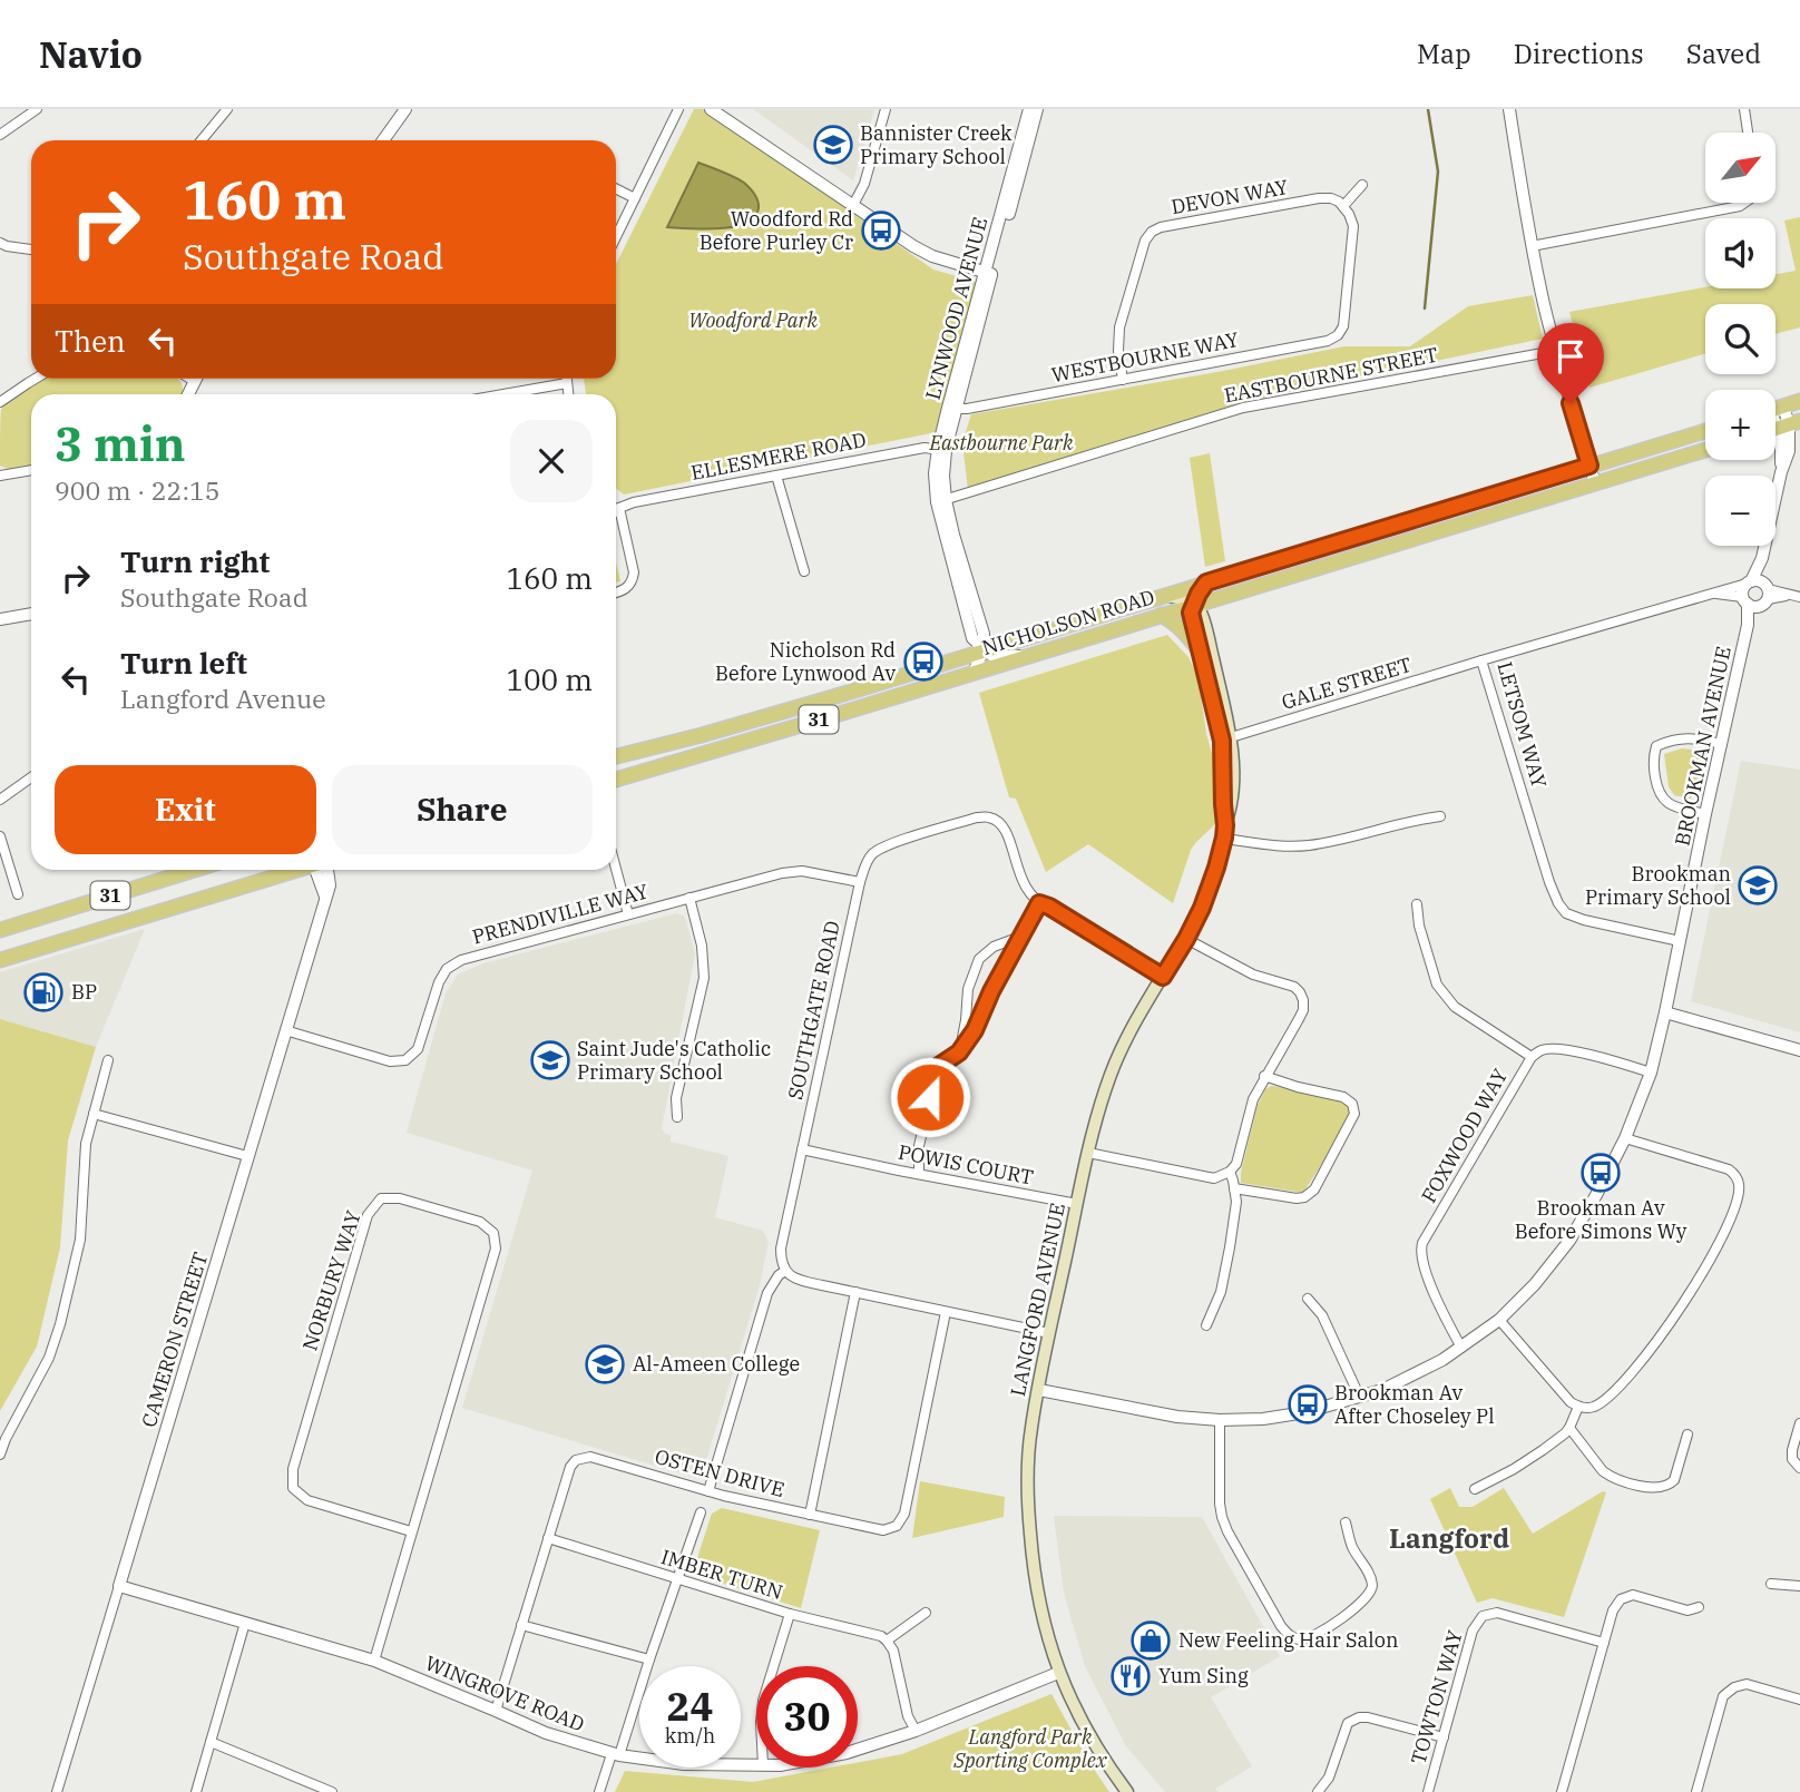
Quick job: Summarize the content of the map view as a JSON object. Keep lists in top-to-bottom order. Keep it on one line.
{"streets":{"main road":["NICHOLSON ROAD","31","LANGFORD AVENUE"],"street":["DEVON WAY","LYNWOOD AVENUE","WESTBOURNE WAY","EASTBOURNE STREET","ELLESMERE ROAD","GALE STREET","LETSOM WAY","BROOKMAN AVENUE","PRENDIVILLE WAY","SOUTHGATE ROAD","FOXWOOD WAY","POWIS COURT","NORBURY WAY","CAMERON STREET","OSTEN DRIVE","IMBER TURN","WINGROVE ROAD","TOWTON WAY"]},"crossings":[["DEVON WAY","WESTBOURNE WAY"],["LYNWOOD AVENUE","WESTBOURNE WAY"],["LYNWOOD AVENUE","EASTBOURNE STREET"],["LYNWOOD AVENUE","ELLESMERE ROAD"],["LYNWOOD AVENUE","NICHOLSON ROAD"],["NICHOLSON ROAD","LANGFORD AVENUE"],["GALE STREET","LETSOM WAY"],["GALE STREET","LANGFORD AVENUE"],["LETSOM WAY","BROOKMAN AVENUE"],["BROOKMAN AVENUE","FOXWOOD WAY"],["BROOKMAN AVENUE","LANGFORD AVENUE"],["PRENDIVILLE WAY","SOUTHGATE ROAD"],["PRENDIVILLE WAY","CAMERON STREET"],["SOUTHGATE ROAD","POWIS COURT"],["POWIS COURT","LANGFORD AVENUE"],["NORBURY WAY","WINGROVE ROAD"],["LANGFORD AVENUE","WINGROVE ROAD"],["CAMERON STREET","WINGROVE ROAD"],["OSTEN DRIVE","IMBER TURN"],["OSTEN DRIVE","WINGROVE ROAD"]],"districts":["Langford"],"parks":["Woodford Park","Eastbourne Park","Langford Park Sporting Complex"],"places":{"school or university":["Bannister Creek Primary School","Brookman Primary School","Saint Jude's Catholic Primary School","Al-Ameen College"],"bus stop":["Woodford Rd Before Purley Cr","Nicholson Rd Before Lynwood Av","Brookman Av Before Simons Wy","Brookman Av After Choseley Pl"],"fuel station":["BP"],"shop":["New Feeling Hair Salon"],"restaurant":["Yum Sing"]},"north":"top right","page":{"header":"Navio","nav":["Map","Directions","Saved"],"map_buttons":["+","−"],"turn":["160 m","Southgate Road"],"then":"Then","heading":["3 min","900 m · 22:15"],"list":[{"name":"Turn right","note":"Southgate Road","value":"160 m"},{"name":"Turn left","note":"Langford Avenue","value":"100 m"}],"buttons":["Exit","Share"],"speed":"24 km/h","limit":"30"}}
